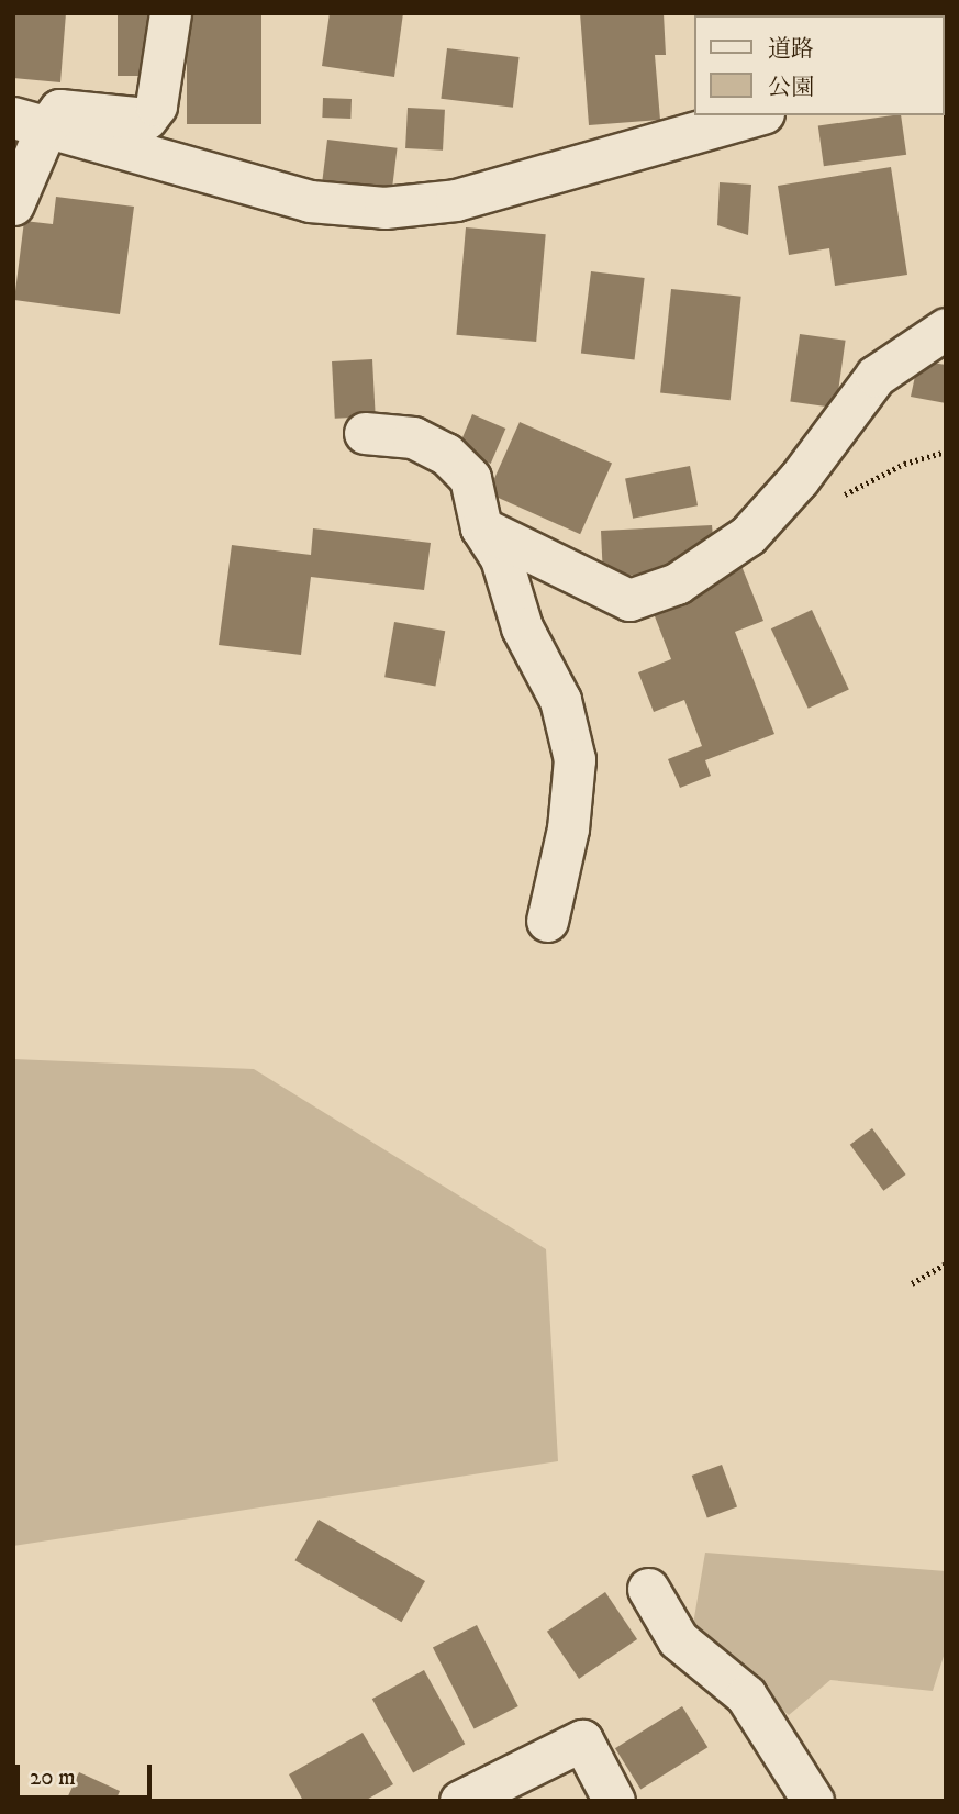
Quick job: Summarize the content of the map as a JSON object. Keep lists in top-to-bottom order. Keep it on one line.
{"legend":["道路","公園"],"scale_bar":"20 m"}
